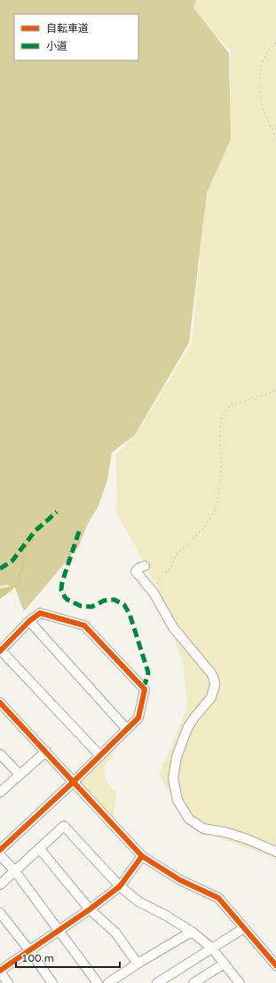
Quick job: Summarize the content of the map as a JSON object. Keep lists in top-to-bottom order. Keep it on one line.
{"legend":["自転車道","小道"],"scale_bar":"100 m"}
